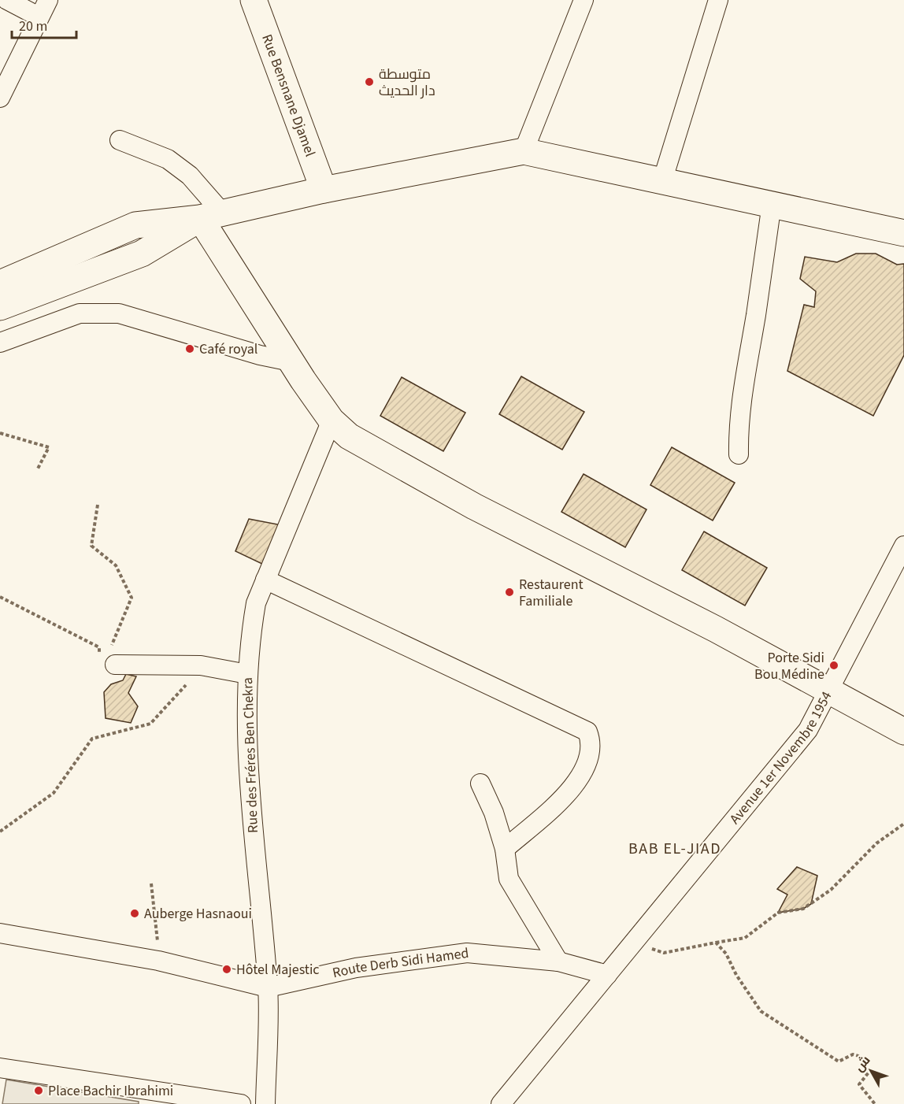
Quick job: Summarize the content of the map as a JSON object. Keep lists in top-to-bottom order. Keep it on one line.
{"streets":{"main road":["Rue Bensnane Djamel"],"street":["Rue des Fréres Ben Chekra","Avenue 1er Novembre 1954","Route Derb Sidi Hamed"]},"crossings":[["Rue des Fréres Ben Chekra","Route Derb Sidi Hamed"],["Avenue 1er Novembre 1954","Route Derb Sidi Hamed"]],"districts":["BAB EL-JIAD"],"places":["متوسطة دار الحديث","Café royal","Restaurent Familiale","Porte Sidi Bou Médine","Auberge Hasnaoui","Hôtel Majestic","Place Bachir Ibrahimi"],"scale_bar":"20 m","north":"top left"}
